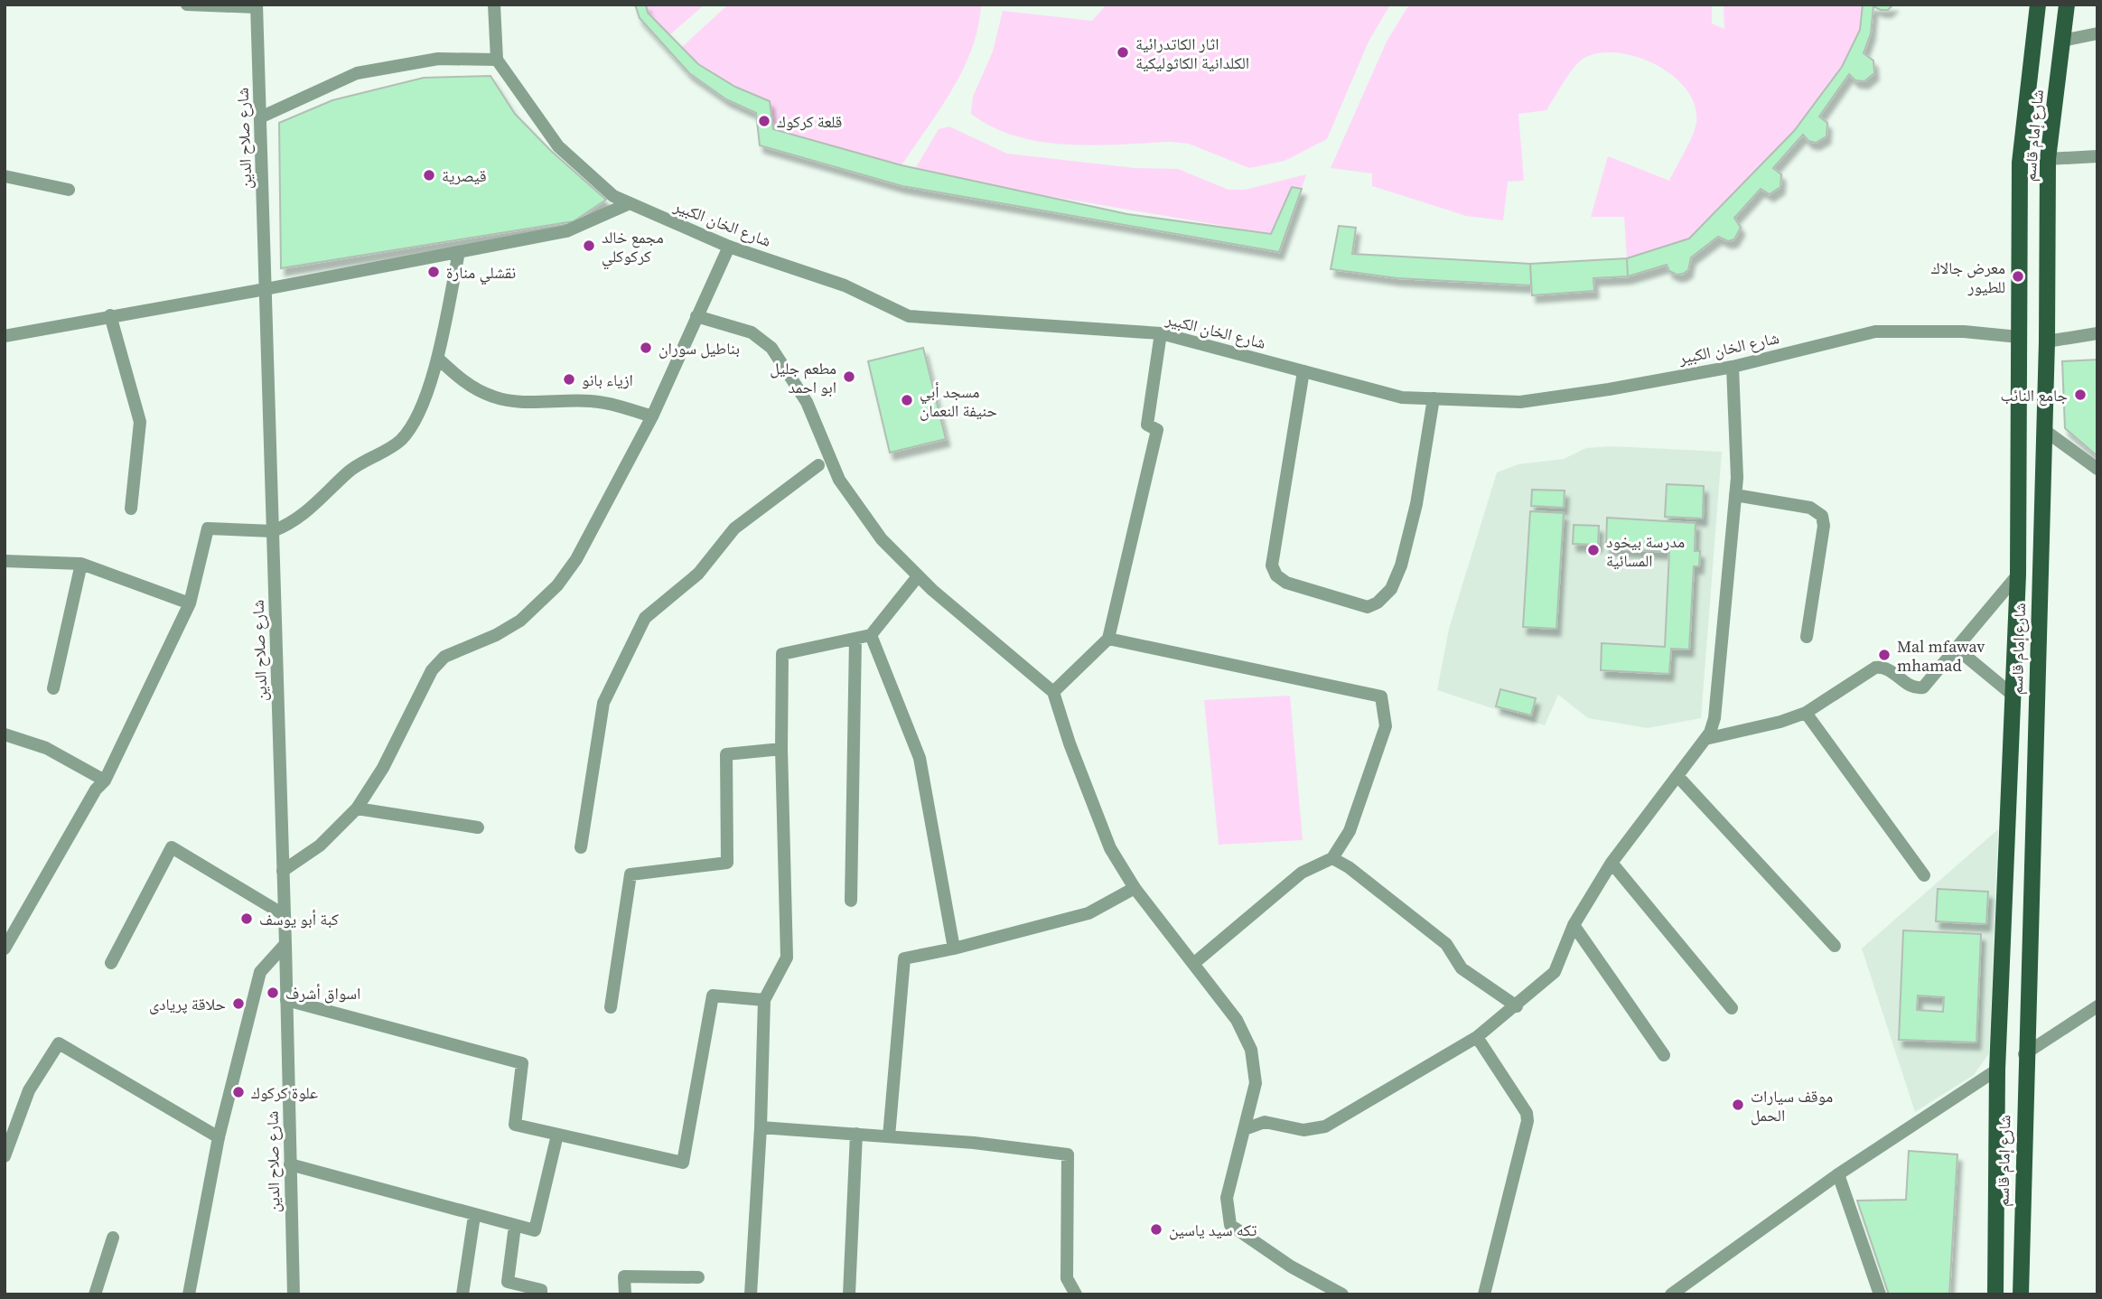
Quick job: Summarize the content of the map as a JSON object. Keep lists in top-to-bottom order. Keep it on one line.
{"streets":{"main road":["شارع إمام قاسم"],"street":["شارع صلاح الدين","شارع الخان الكبير"]},"crossings":[["شارع إمام قاسم","شارع الخان الكبير"]],"places":["اثار الكاتدرائية الكلدانية الكاثوليكية","قلعة كركوك","قيصرية","مجمع خالد كركوكلي","نقشلي منارة","معرض جالاك للطيور","بناطيل سوران","مطعم جليل ابو احمد","ازياء بانو","جامع النائب","مسجد أبي حنيفة النعمان","مدرسة بيخود المسائية","Mal mfawav mhamad","كبة أبو يوسف","اسواق أشرف","حلاقة پریادی","علوة كركوك","موقف سيارات الحمل","تكه سيد ياسين"]}
